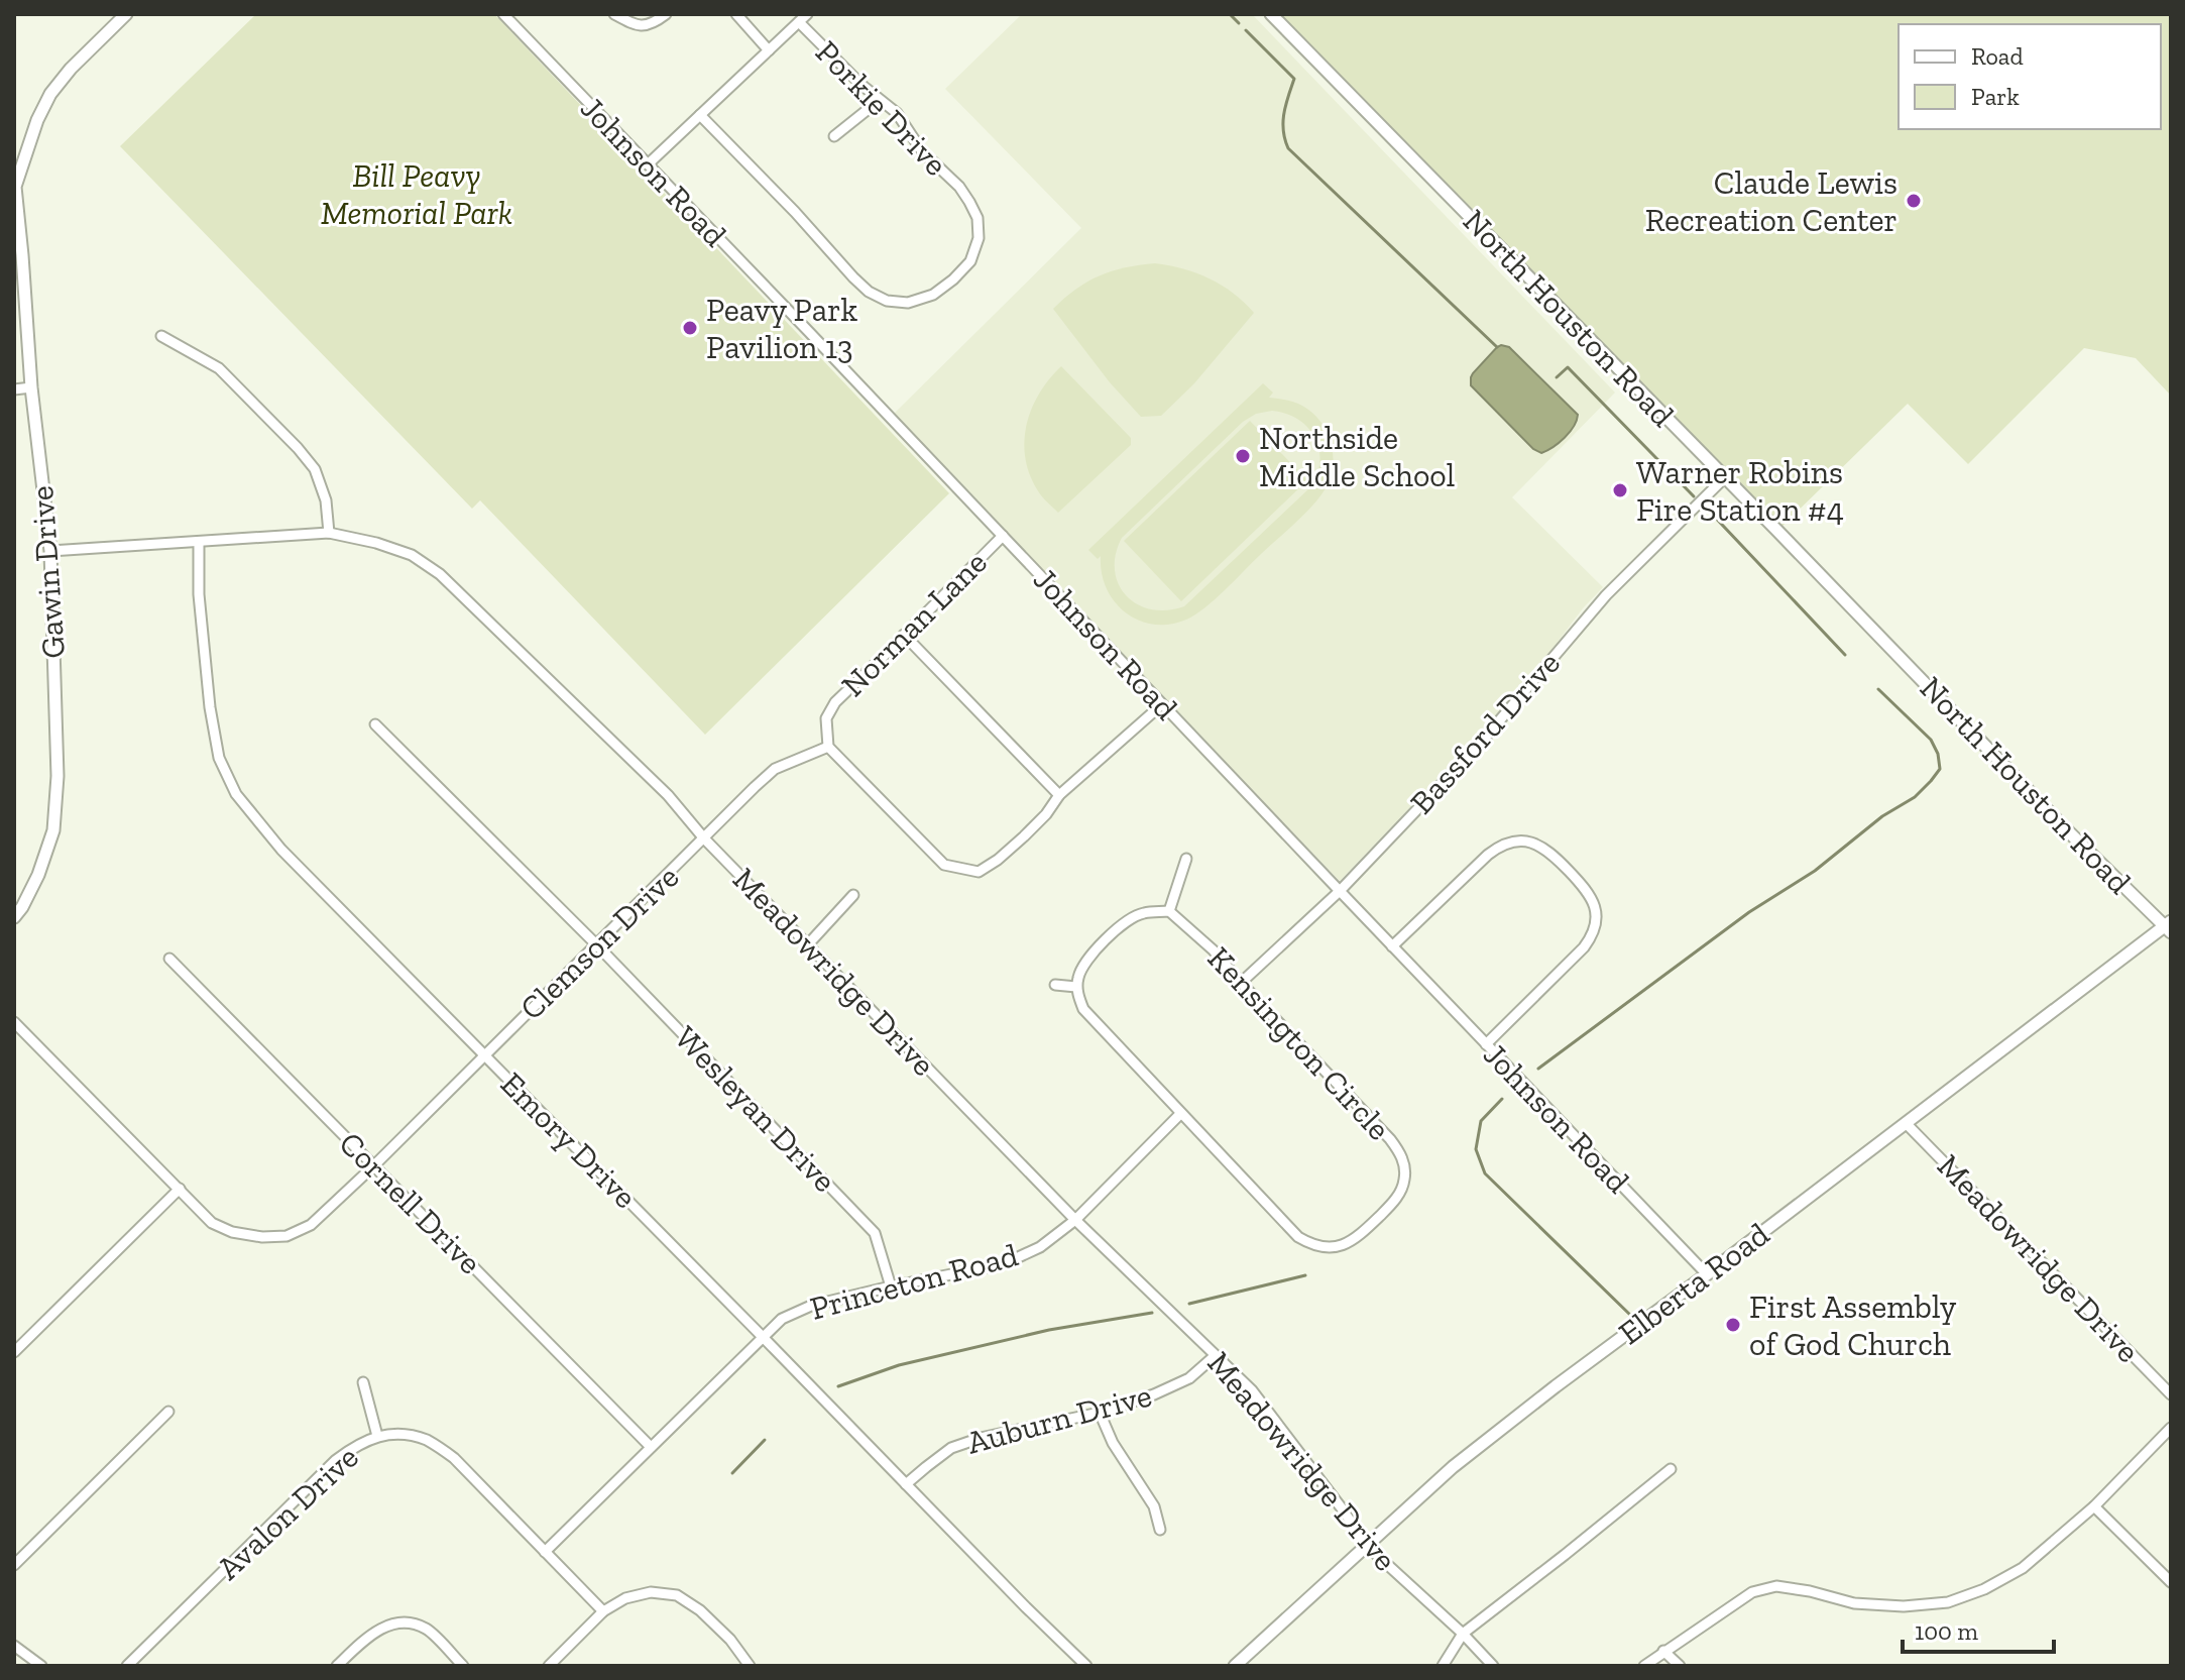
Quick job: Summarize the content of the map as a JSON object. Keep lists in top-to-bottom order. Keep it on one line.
{"streets":{"street":["Porkie Drive","Johnson Road","North Houston Road","Gawin Drive","Norman Lane","Bassford Drive","Clemson Drive","Meadowridge Drive","Kensington Circle","Wesleyan Drive","Emory Drive","Cornell Drive","Princeton Road","Elberta Road","Auburn Drive","Avalon Drive"]},"crossings":[["Johnson Road","Norman Lane"],["Johnson Road","Bassford Drive"],["Johnson Road","Elberta Road"],["North Houston Road","Bassford Drive"],["North Houston Road","Elberta Road"],["Gawin Drive","Meadowridge Drive"],["Norman Lane","Clemson Drive"],["Bassford Drive","Kensington Circle"],["Clemson Drive","Meadowridge Drive"],["Clemson Drive","Wesleyan Drive"],["Clemson Drive","Emory Drive"],["Clemson Drive","Cornell Drive"],["Meadowridge Drive","Emory Drive"],["Meadowridge Drive","Princeton Road"],["Meadowridge Drive","Elberta Road"],["Meadowridge Drive","Auburn Drive"],["Kensington Circle","Princeton Road"],["Wesleyan Drive","Princeton Road"],["Emory Drive","Princeton Road"],["Emory Drive","Auburn Drive"],["Cornell Drive","Princeton Road"],["Princeton Road","Avalon Drive"]],"parks":["Bill Peavy Memorial Park"],"places":["Claude Lewis Recreation Center","Peavy Park Pavilion 13","Northside Middle School","Warner Robins Fire Station #4","First Assembly of God Church"],"legend":["Road","Park"],"scale_bar":"100 m"}
